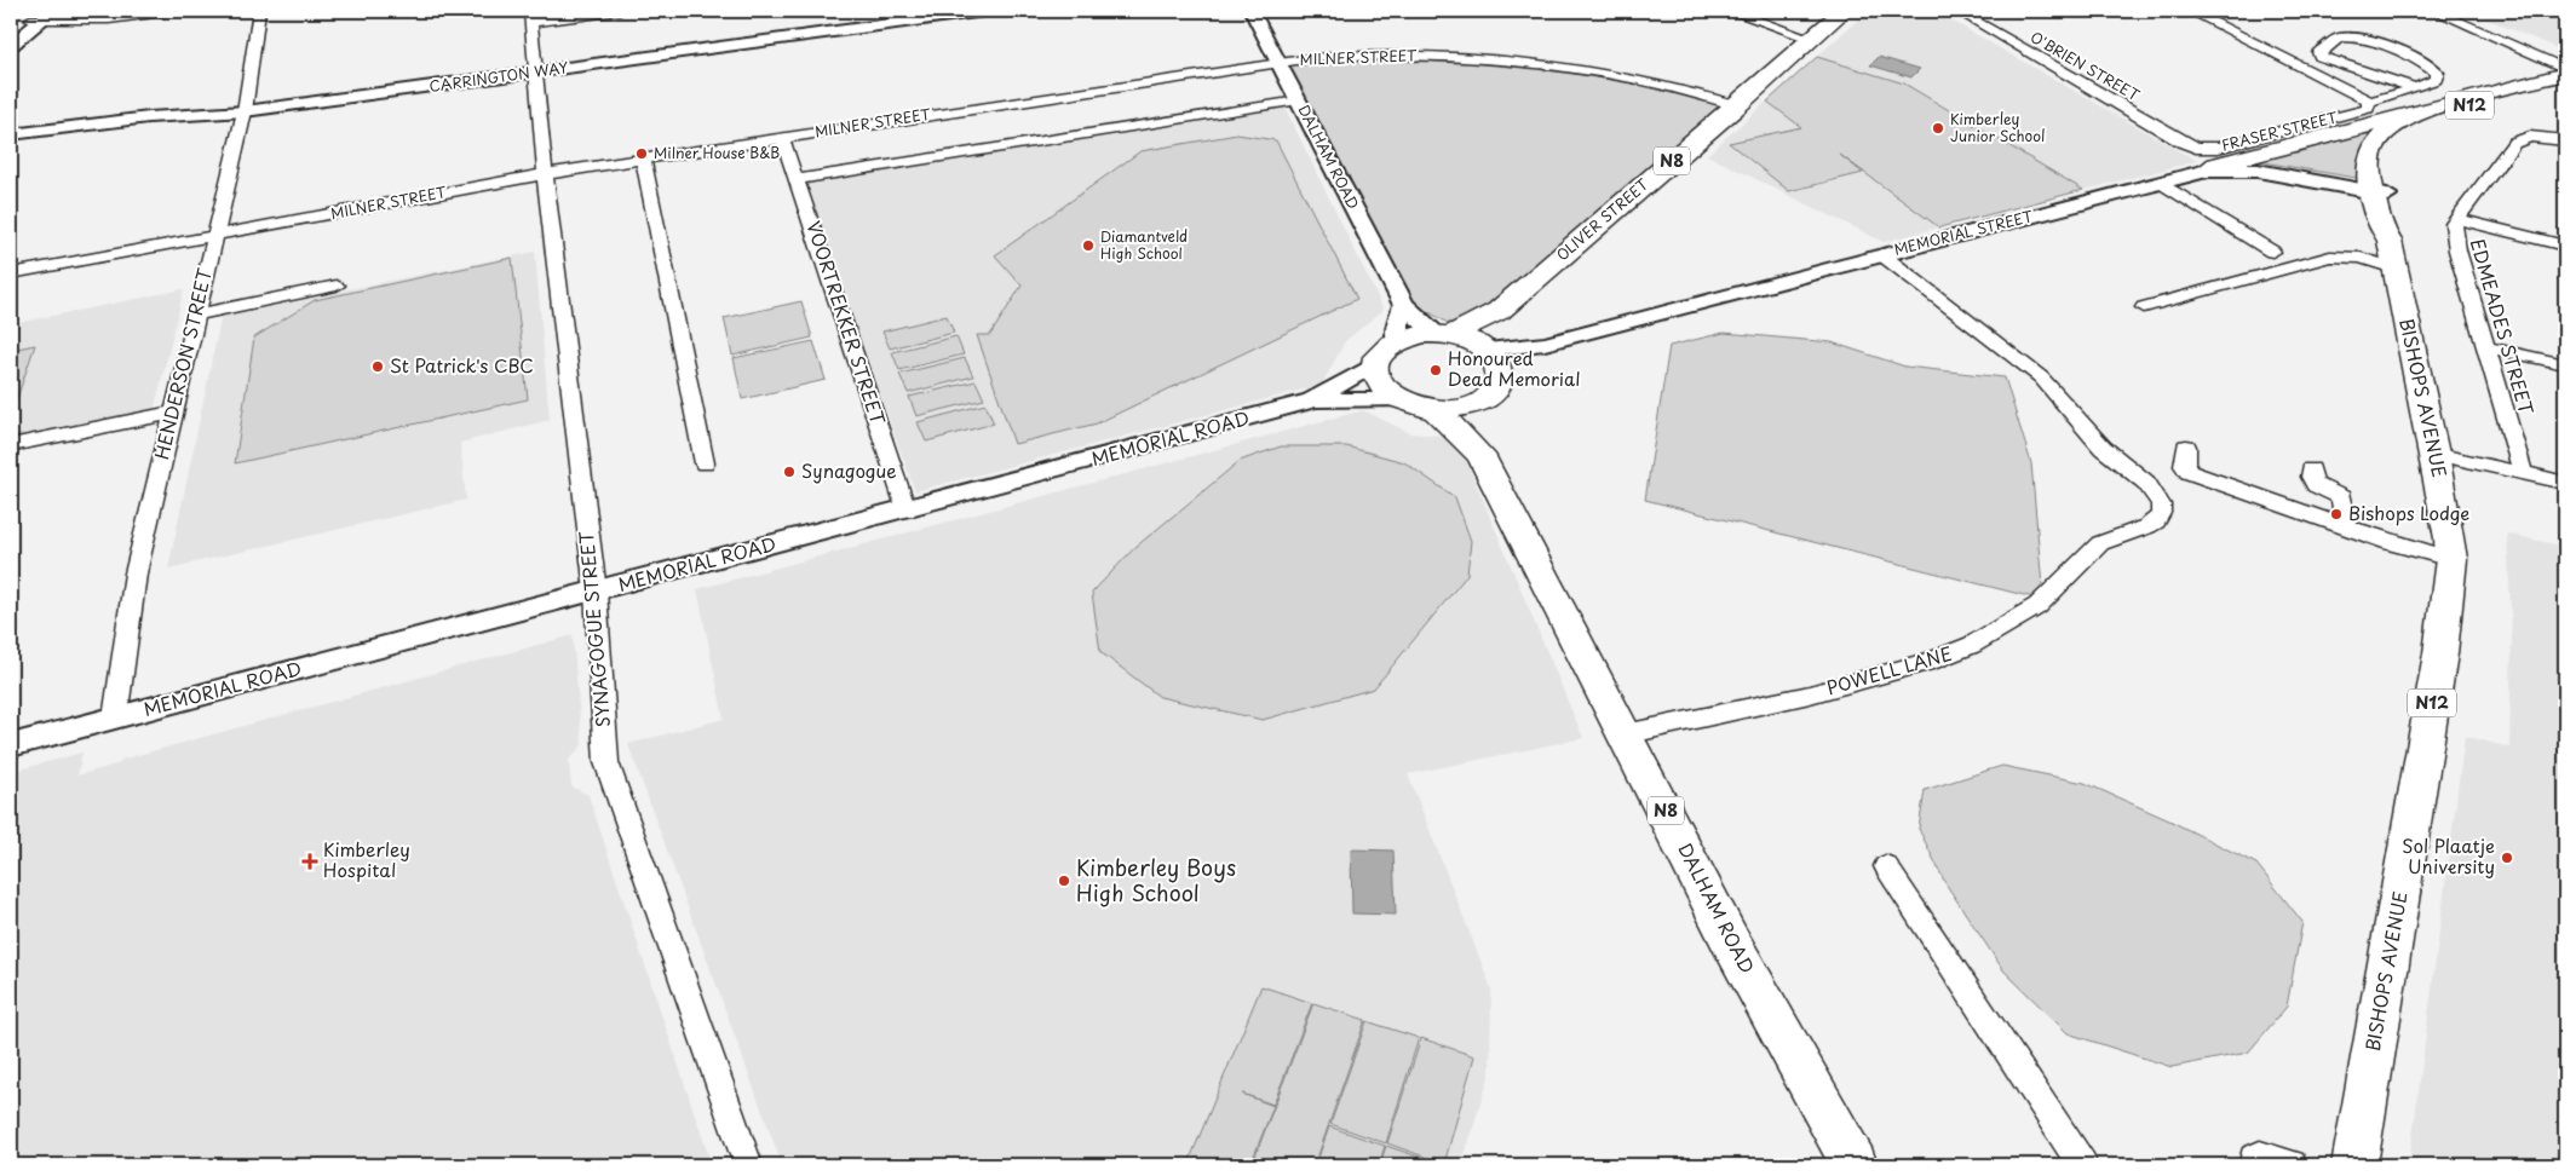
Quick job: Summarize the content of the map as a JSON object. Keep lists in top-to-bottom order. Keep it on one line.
{"streets":{"highway":["N12","DALHAM ROAD","N8","OLIVER STREET","BISHOPS AVENUE"],"street":["MILNER STREET","O'BRIEN STREET","CARRINGTON WAY","FRASER STREET","MEMORIAL STREET","VOORTREKKER STREET","EDMEADES STREET","HENDERSON STREET","MEMORIAL ROAD","SYNAGOGUE STREET","POWELL LANE"]},"crossings":[["MILNER STREET","DALHAM ROAD"],["MILNER STREET","OLIVER STREET"],["MILNER STREET","VOORTREKKER STREET"],["MILNER STREET","HENDERSON STREET"],["MILNER STREET","SYNAGOGUE STREET"],["O'BRIEN STREET","FRASER STREET"],["CARRINGTON WAY","HENDERSON STREET"],["CARRINGTON WAY","SYNAGOGUE STREET"],["N12","MEMORIAL STREET"],["N12","BISHOPS AVENUE"],["DALHAM ROAD","N8"],["DALHAM ROAD","OLIVER STREET"],["DALHAM ROAD","MEMORIAL STREET"],["DALHAM ROAD","MEMORIAL ROAD"],["DALHAM ROAD","POWELL LANE"],["N8","OLIVER STREET"],["N8","MEMORIAL STREET"],["N8","MEMORIAL ROAD"],["OLIVER STREET","MEMORIAL STREET"],["OLIVER STREET","MEMORIAL ROAD"],["MEMORIAL STREET","MEMORIAL ROAD"],["MEMORIAL STREET","POWELL LANE"],["VOORTREKKER STREET","MEMORIAL ROAD"],["HENDERSON STREET","MEMORIAL ROAD"],["MEMORIAL ROAD","SYNAGOGUE STREET"]],"places":{"other":["Kimberley Junior School","Milner House B&B","Diamantveld High School","St Patrick's CBC","Honoured Dead Memorial","Synagogue","Bishops Lodge","Sol Plaatje University","Kimberley Boys High School"],"health":["Kimberley Hospital"]}}
